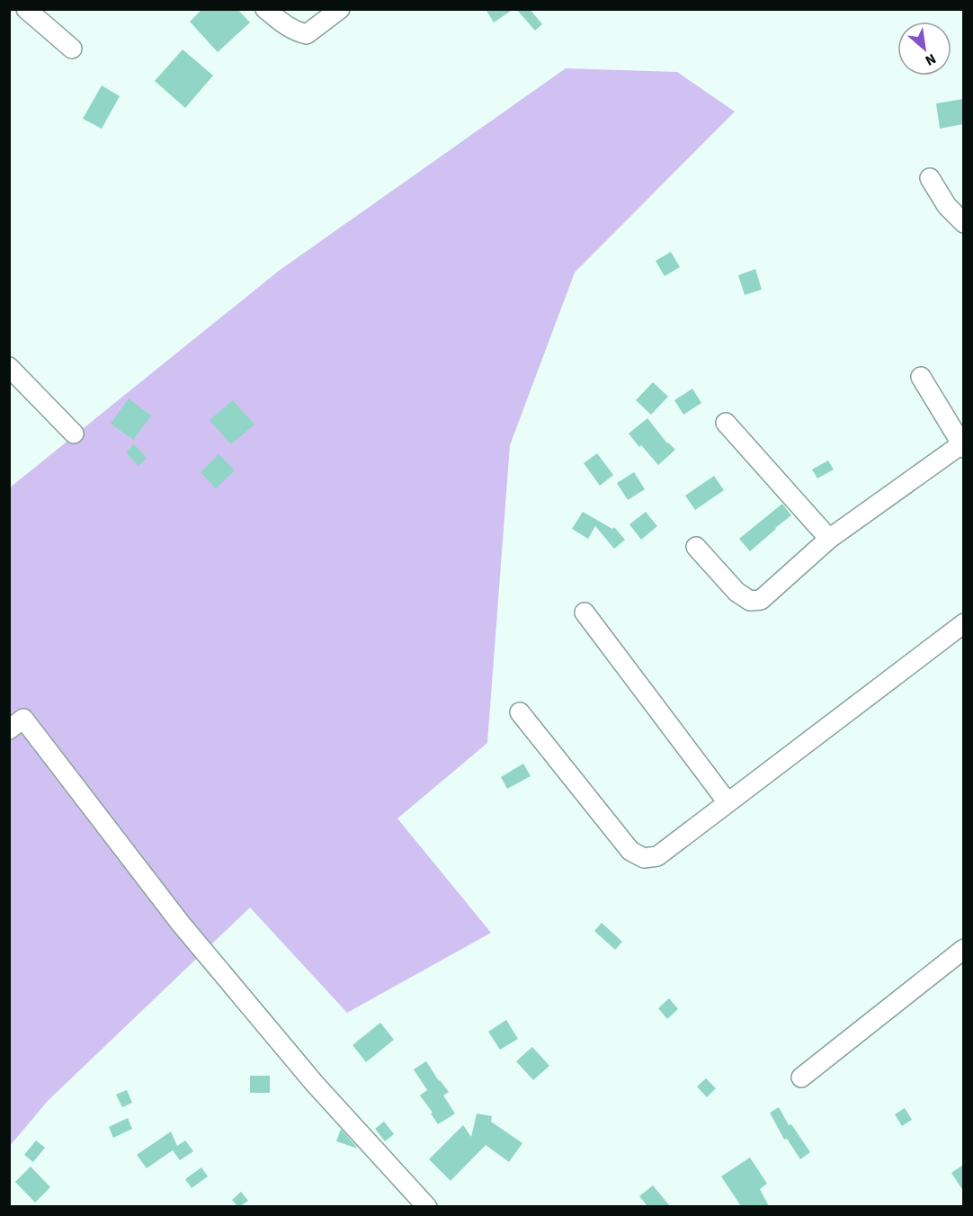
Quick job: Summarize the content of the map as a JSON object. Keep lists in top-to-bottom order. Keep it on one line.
{"north":"bottom right"}
